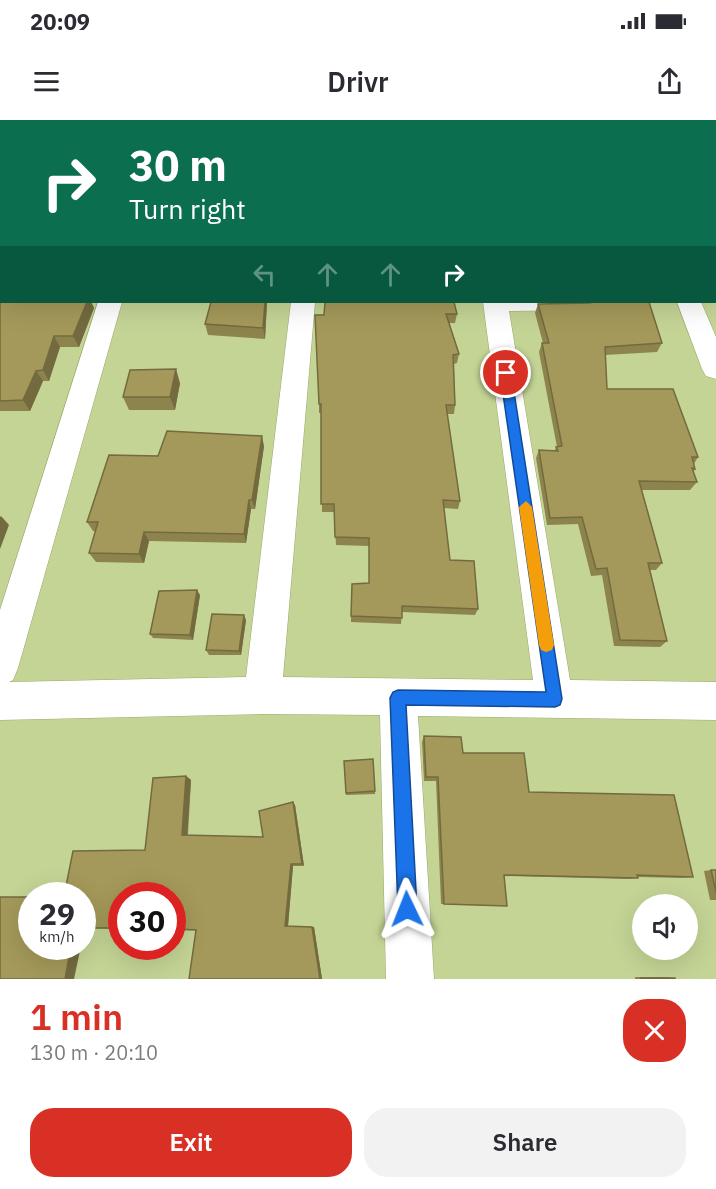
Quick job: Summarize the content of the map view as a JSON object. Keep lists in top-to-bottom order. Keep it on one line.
{"page":{"status":"20:09","header":"Drivr","turn":["30 m","Turn right"],"speed":"29 km/h","limit":"30","heading":["1 min","130 m · 20:10"],"buttons":["Exit","Share"]}}
